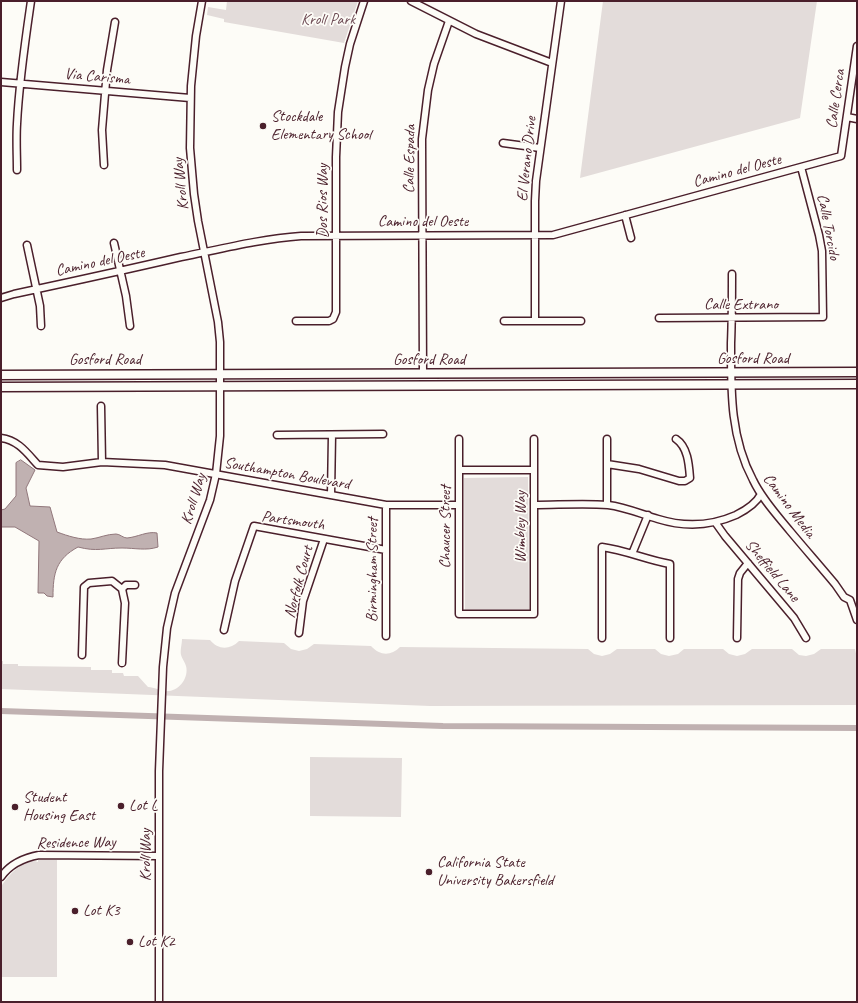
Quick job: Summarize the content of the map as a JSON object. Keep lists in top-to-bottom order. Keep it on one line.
{"streets":{"main road":["Gosford Road"],"street":["Via Carisma","Calle Cerca","Calle Espada","El Verano Drive","Camino del Oeste","Kroll Way","Dos Rios Way","Calle Torcido","Calle Extrano","Southampton Boulevard","Camino Media","Partsmouth","Chaucer Street","Wimbley Way","Birmingham Street","Sheffield Lane","Norfolk Court","Residence Way"]},"crossings":[["Via Carisma","Kroll Way"],["Calle Cerca","Camino del Oeste"],["Calle Espada","Camino del Oeste"],["Calle Espada","Gosford Road"],["El Verano Drive","Camino del Oeste"],["Camino del Oeste","Kroll Way"],["Camino del Oeste","Dos Rios Way"],["Camino del Oeste","Calle Torcido"],["Kroll Way","Gosford Road"],["Kroll Way","Southampton Boulevard"],["Kroll Way","Residence Way"],["Calle Torcido","Calle Extrano"],["Calle Extrano","Camino Media"],["Gosford Road","Camino Media"],["Southampton Boulevard","Chaucer Street"],["Southampton Boulevard","Birmingham Street"],["Partsmouth","Birmingham Street"],["Partsmouth","Norfolk Court"],["Chaucer Street","Wimbley Way"]],"parks":["Kroll Park"],"places":["Stockdale Elementary School","Lot L","Student Housing East","California State University Bakersfield","Lot K3","Lot K2"]}
